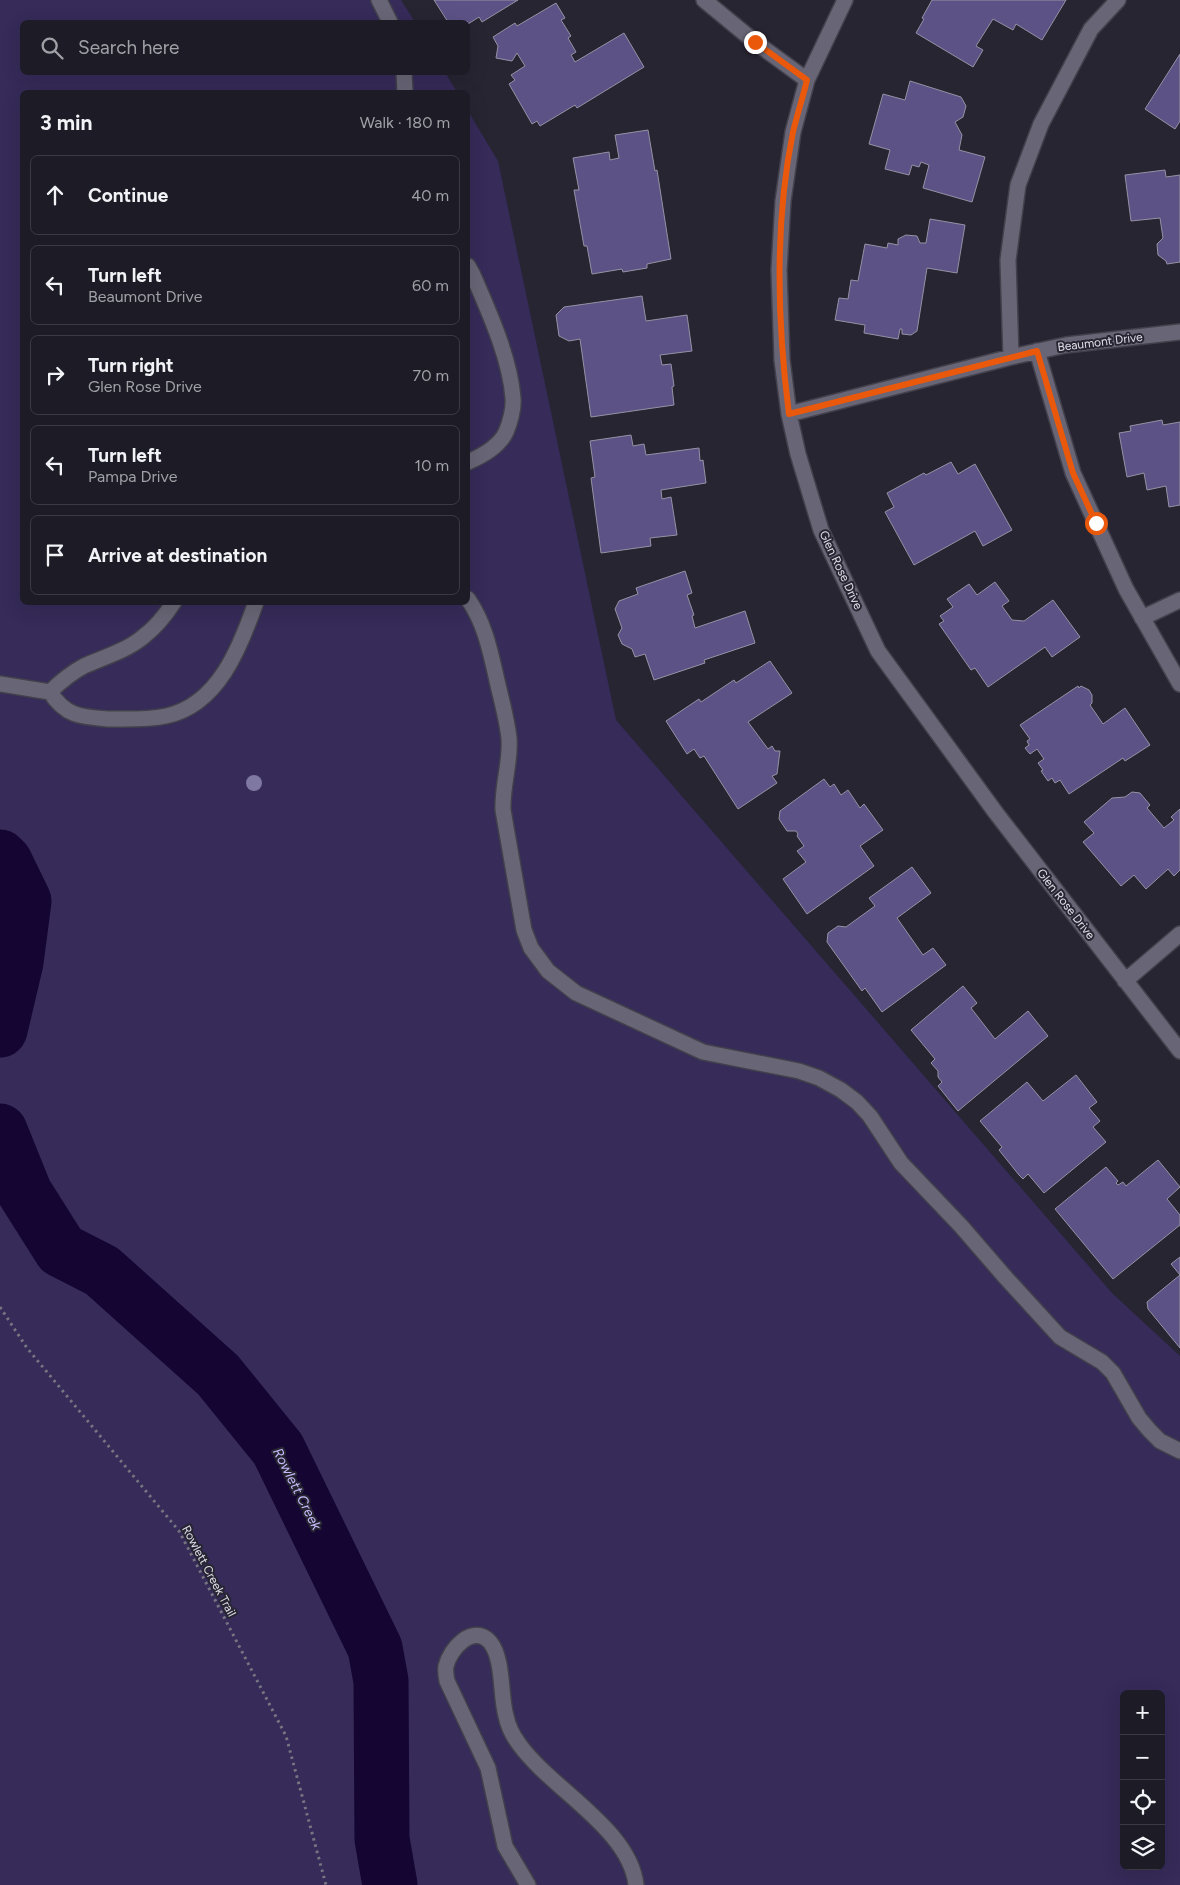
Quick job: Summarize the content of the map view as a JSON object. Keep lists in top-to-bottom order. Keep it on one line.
{"streets":{"street":["Beaumont Drive","Glen Rose Drive"],"path":["Rowlett Creek Trail"]},"crossings":[["Beaumont Drive","Glen Rose Drive"]],"water":["Rowlett Creek"],"page":{"search":"Search here","heading":["3 min","Walk · 180 m"],"list":[["Continue","40 m"],["Turn left","Beaumont Drive","60 m"],["Turn right","Glen Rose Drive","70 m"],["Turn left","Pampa Drive","10 m"],"Arrive at destination"],"map_buttons":["+","−"]}}
